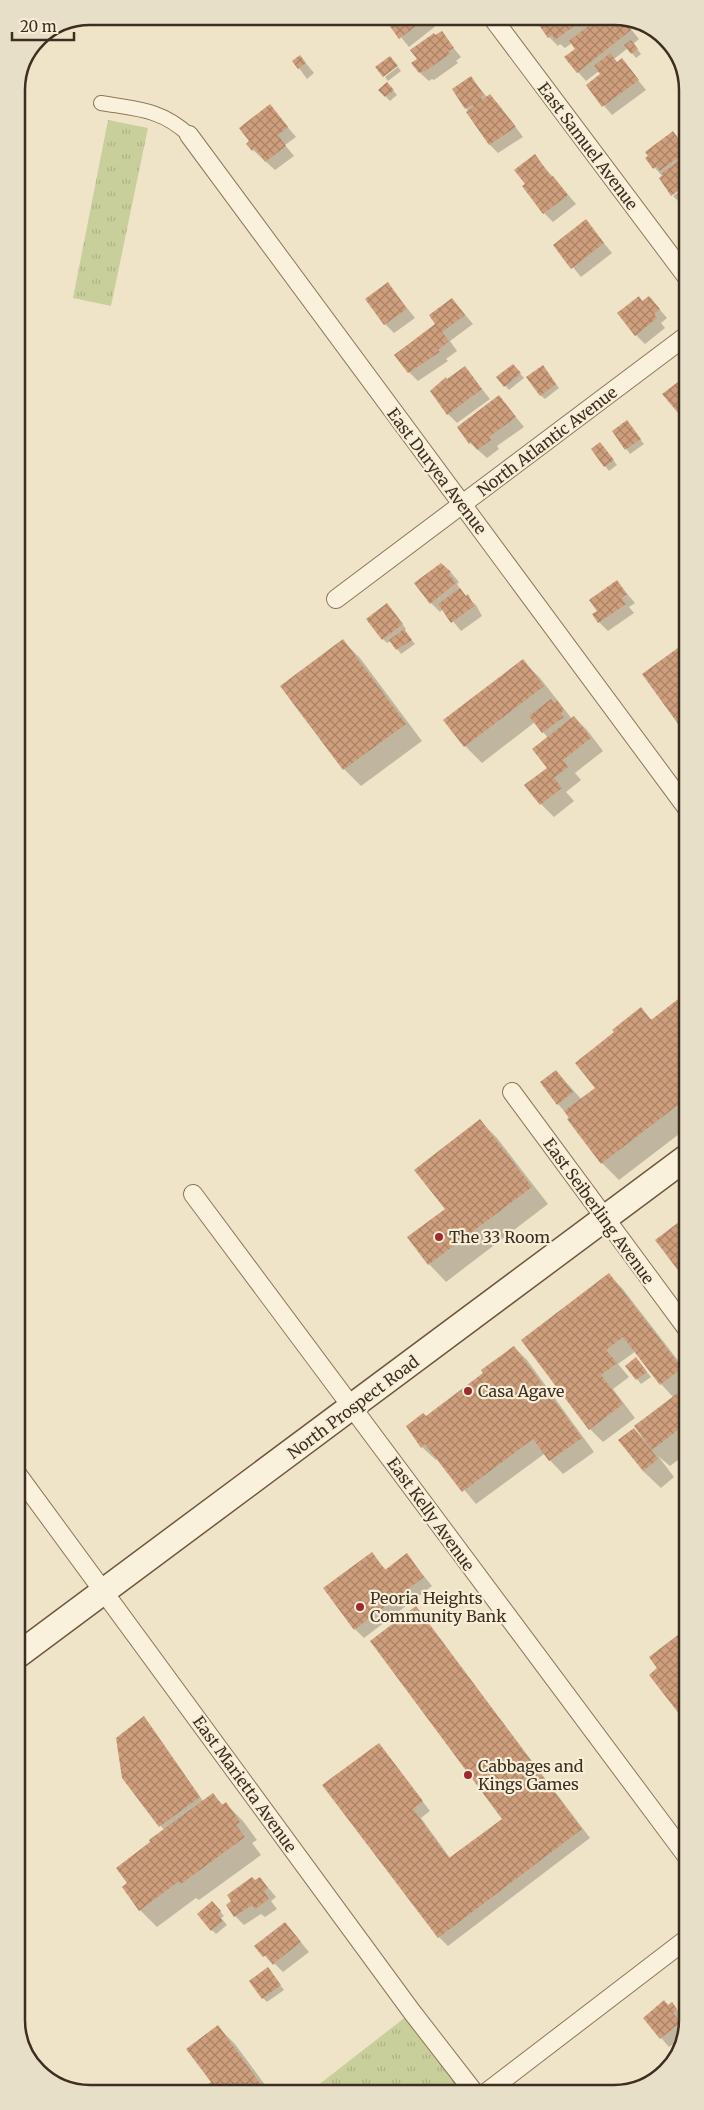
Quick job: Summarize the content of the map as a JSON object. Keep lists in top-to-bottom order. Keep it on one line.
{"streets":{"main road":["North Prospect Road"],"street":["East Samuel Avenue","North Atlantic Avenue","East Duryea Avenue","East Seiberling Avenue","East Kelly Avenue","East Marietta Avenue"]},"crossings":[["North Atlantic Avenue","East Duryea Avenue"],["East Seiberling Avenue","North Prospect Road"],["North Prospect Road","East Kelly Avenue"],["North Prospect Road","East Marietta Avenue"]],"places":["The 33 Room","Casa Agave","Peoria Heights Community Bank","Cabbages and Kings Games"],"scale_bar":"20 m"}
